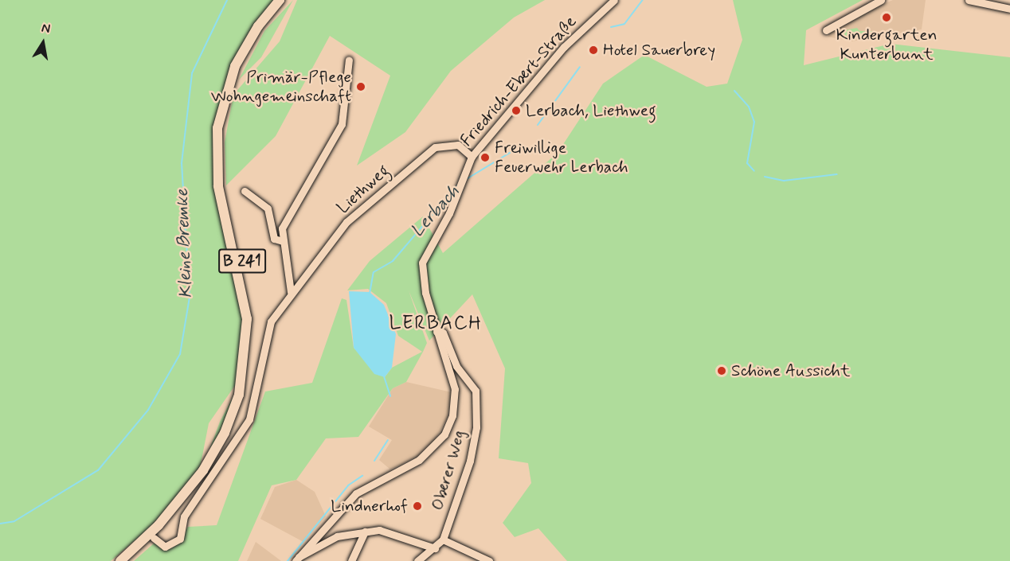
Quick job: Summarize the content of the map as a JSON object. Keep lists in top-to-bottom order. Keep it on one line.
{"streets":{"main road":["B 241"],"street":["Friedrich-Ebert-Straße","Liethweg","Oberer Weg"]},"crossings":[["Friedrich-Ebert-Straße","Liethweg"],["Friedrich-Ebert-Straße","Oberer Weg"],["Liethweg","B 241"]],"districts":["LERBACH"],"water":["Lerbach","Kleine Bremke"],"places":["Kindergarten Kunterbunt","Hotel Sauerbrey","Primär-Pflege Wohngemeinschaft","Lerbach, Liethweg","Freiwillige Feuerwehr Lerbach","Schöne Aussicht","Lindnerhof"],"north":"top"}
